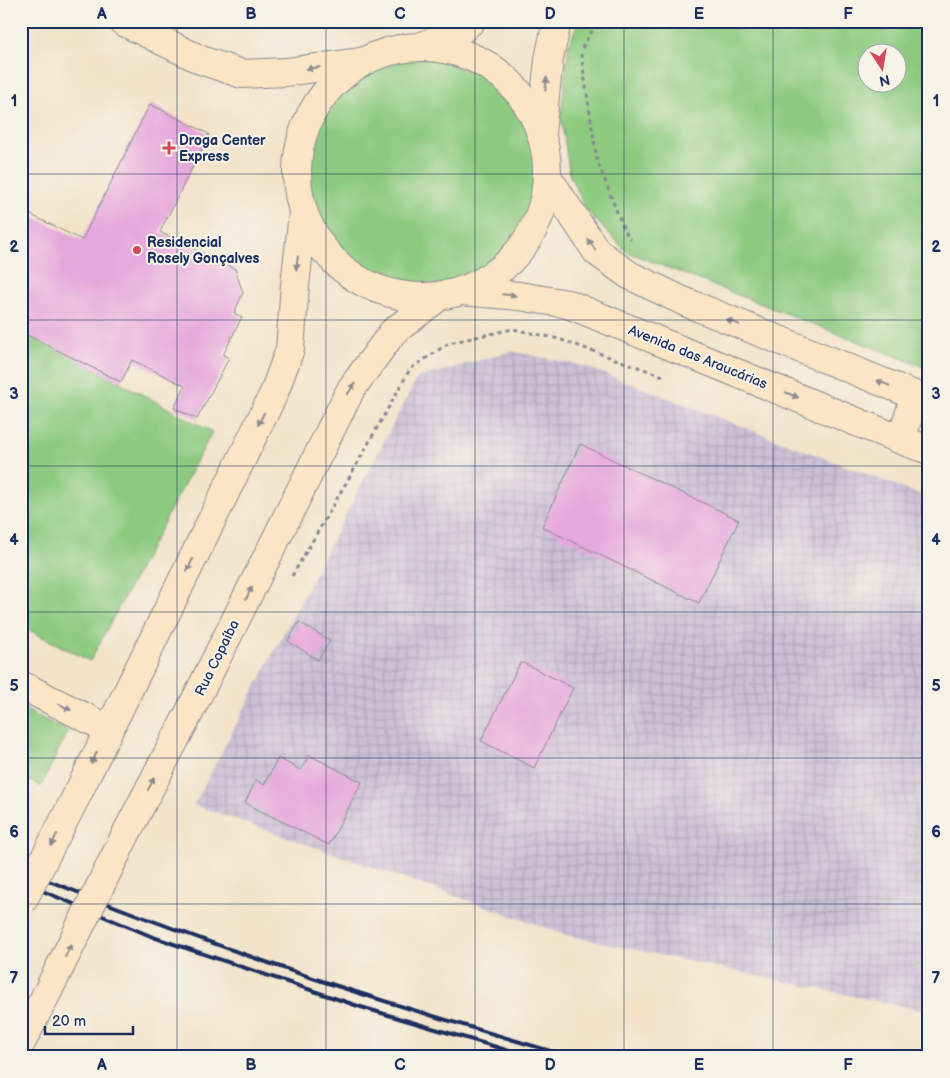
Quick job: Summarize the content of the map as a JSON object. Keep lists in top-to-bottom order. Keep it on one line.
{"streets":{"main road":["Avenida das Araucárias","Rua Copaíba"]},"crossings":[["Avenida das Araucárias","Rua Copaíba"]],"places":{"health":["Droga Center Express"],"other":["Residencial Rosely Gonçalves"]},"scale_bar":"20 m","north":"bottom","grid":{"columns":["A","B","C","D","E","F"],"rows":["1","2","3","4","5","6","7"]}}
